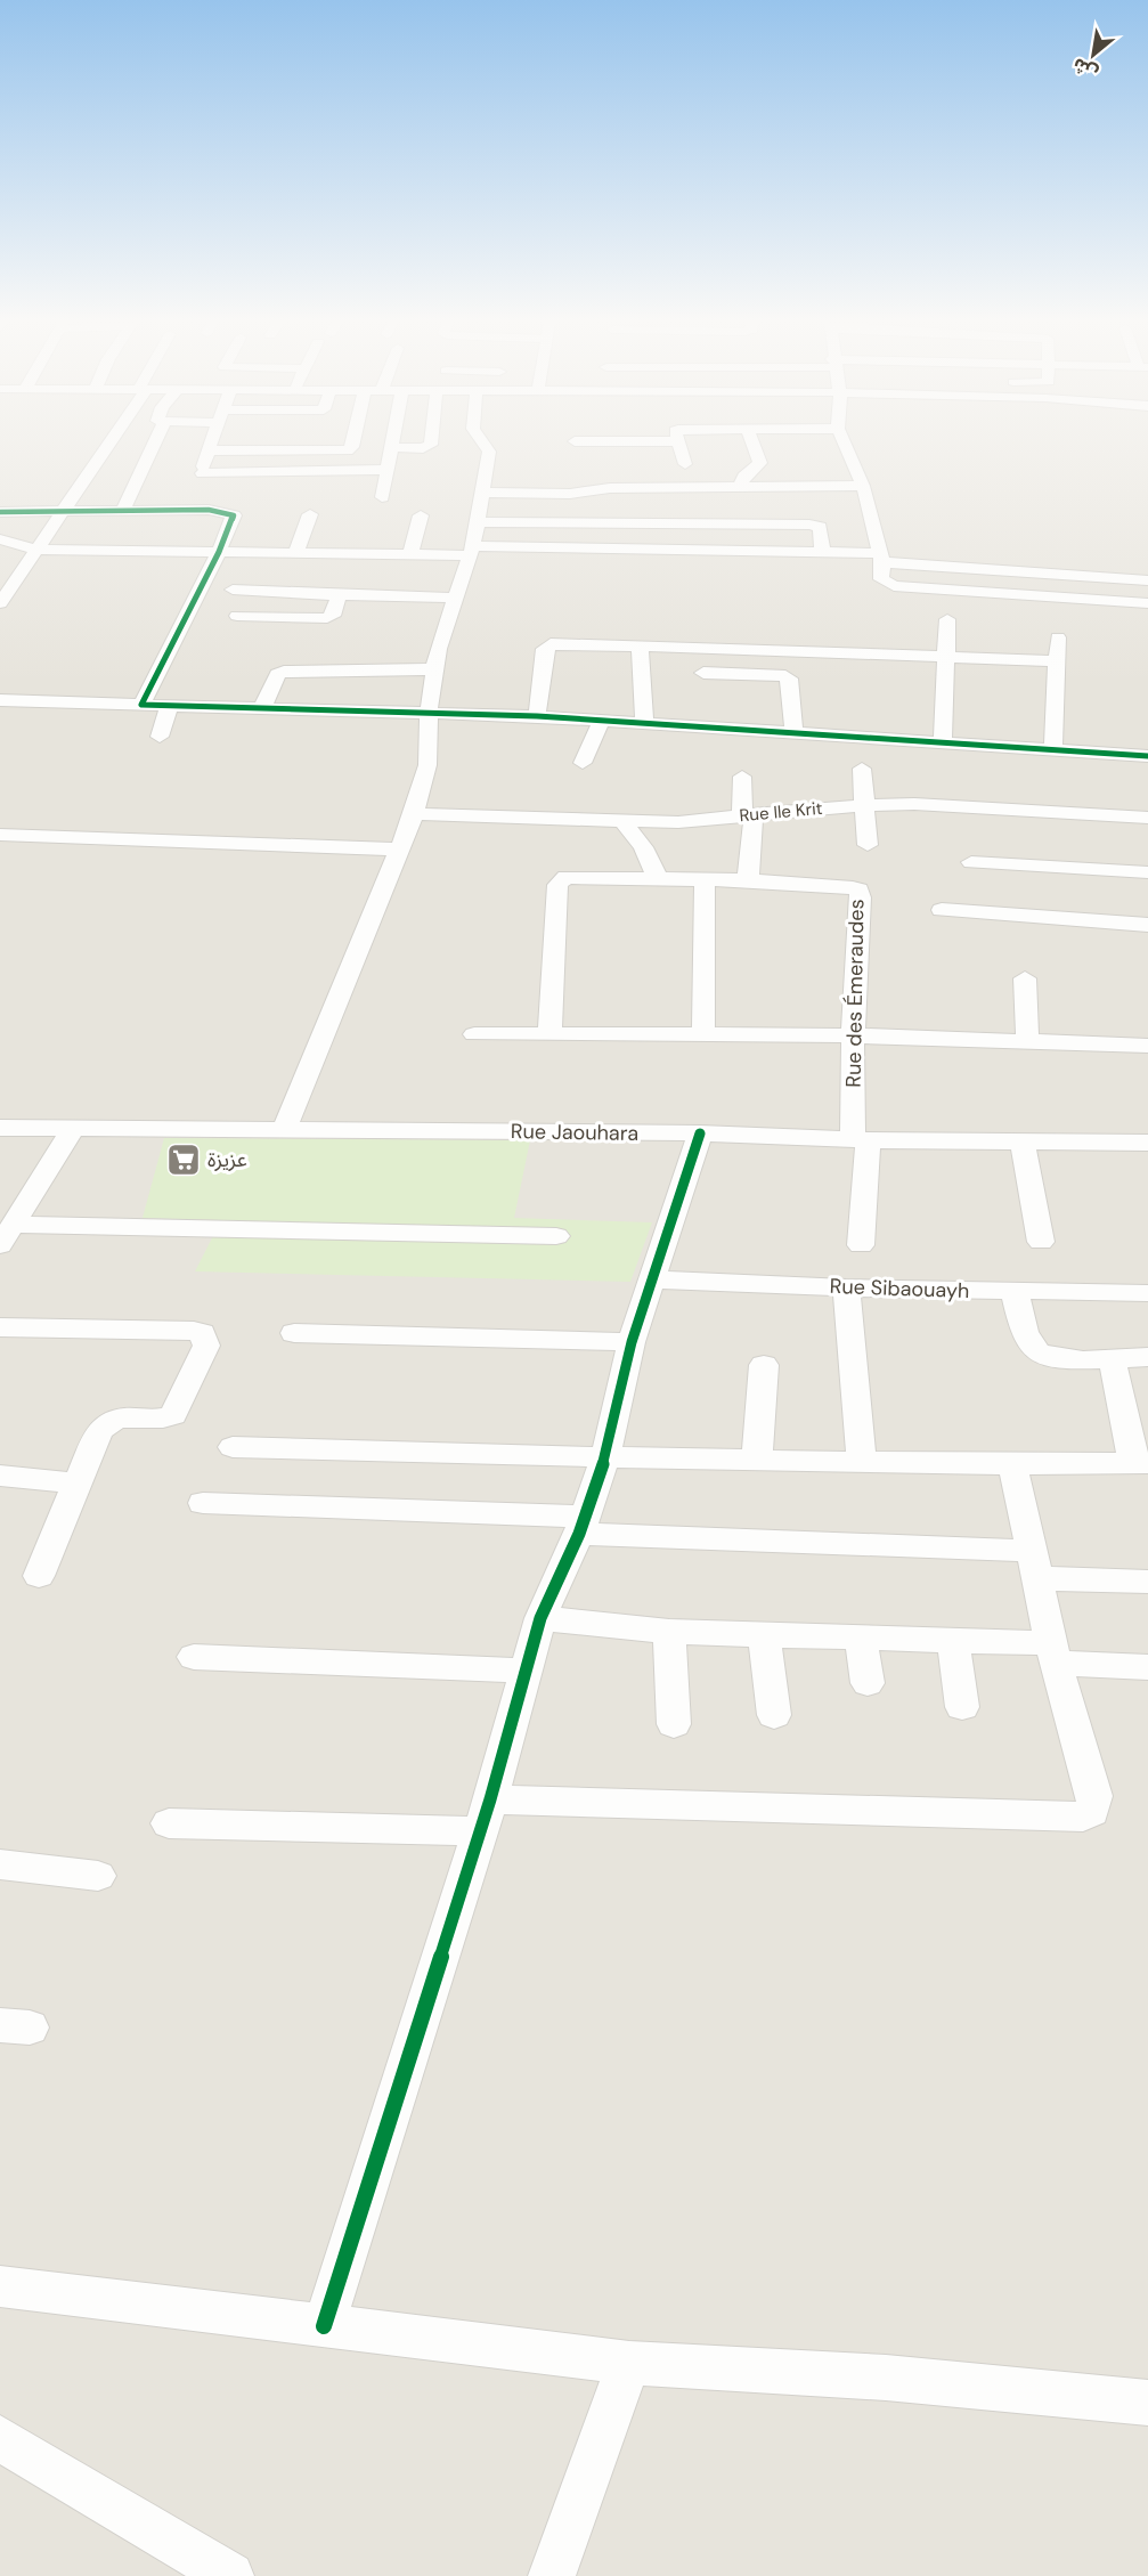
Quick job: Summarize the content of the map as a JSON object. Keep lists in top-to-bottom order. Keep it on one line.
{"streets":{"street":["Rue Ile Krit","Rue des Émeraudes","Rue Jaouhara","Rue Sibaouayh"]},"crossings":[["Rue des Émeraudes","Rue Jaouhara"]],"places":{"supermarket":["عزيزة"]},"north":"bottom left"}
